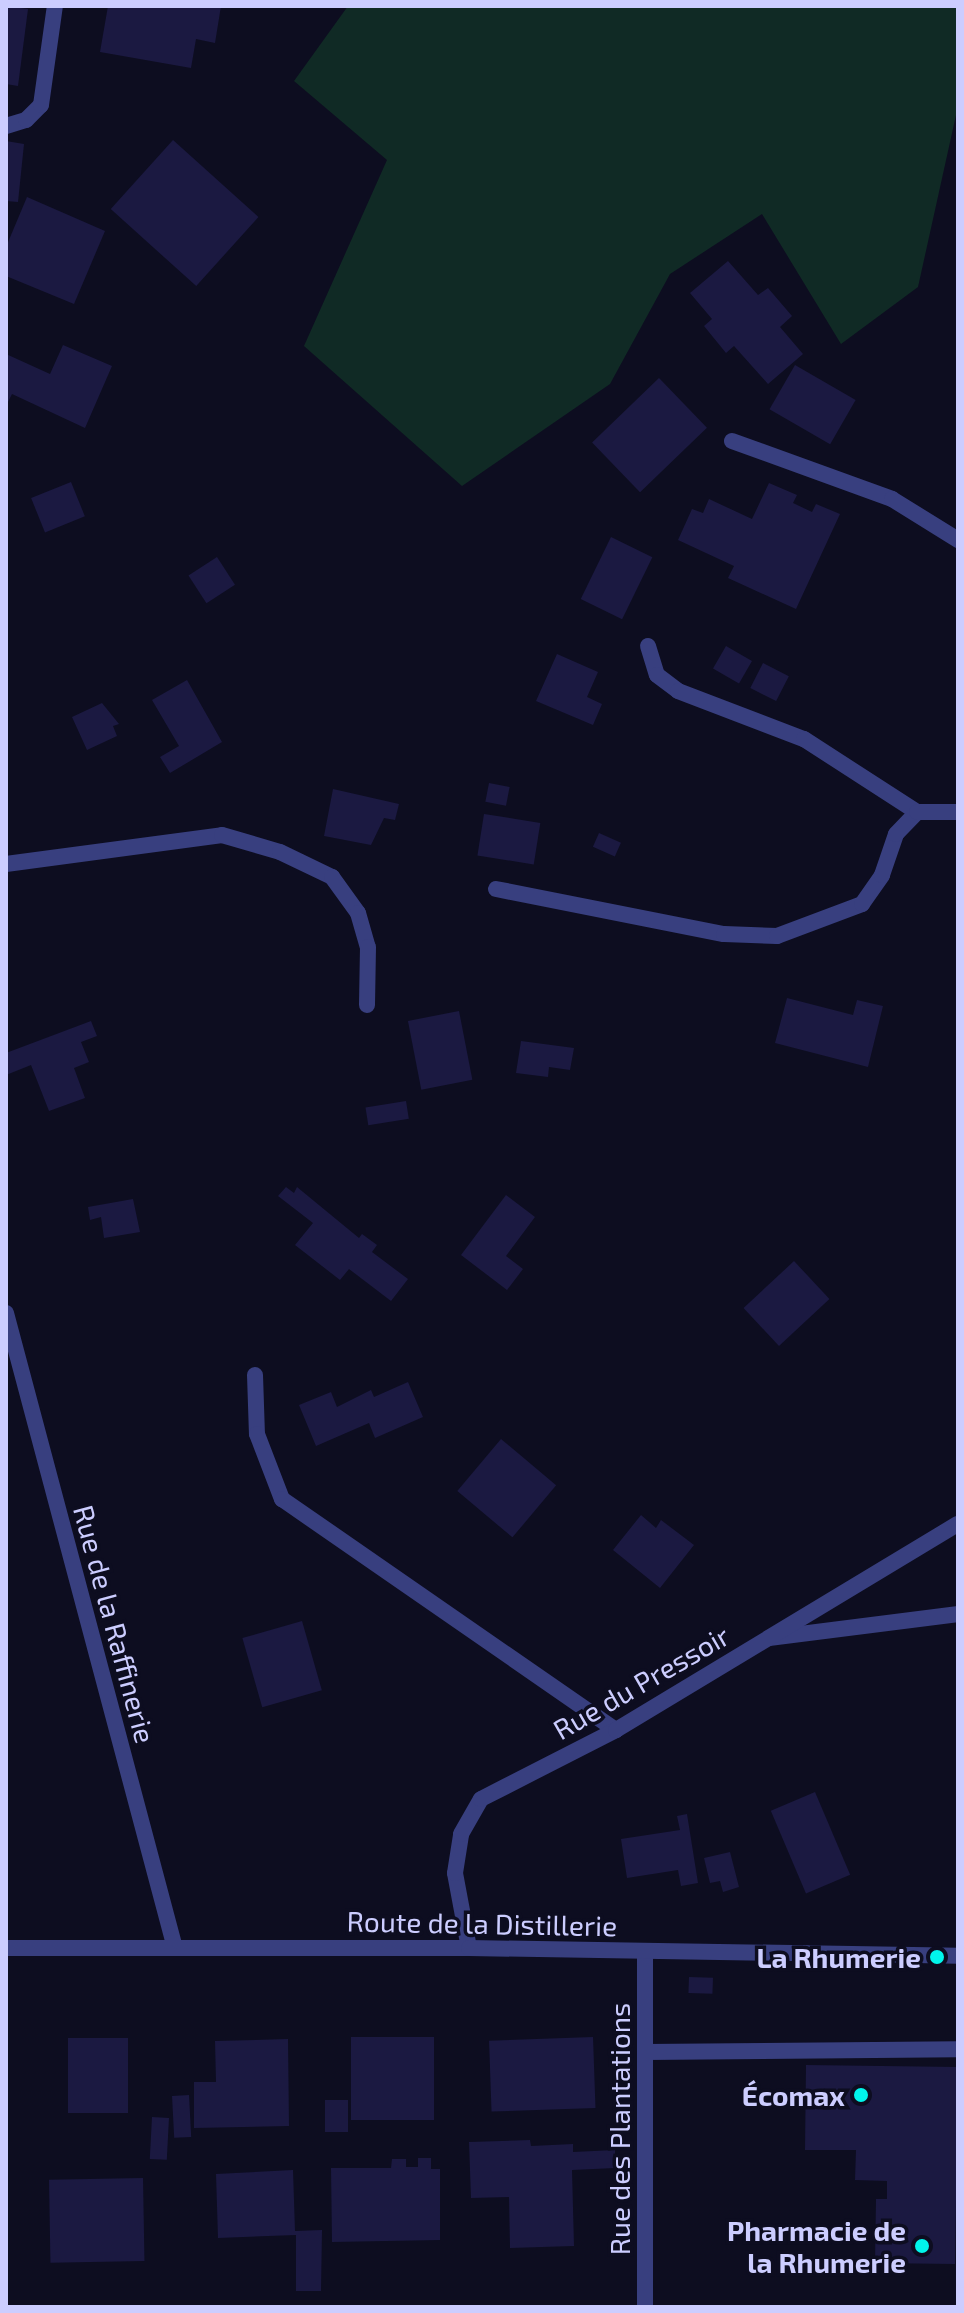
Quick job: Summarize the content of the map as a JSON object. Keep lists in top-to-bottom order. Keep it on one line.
{"streets":{"street":["Rue de la Raffinerie","Rue du Pressoir","Route de la Distillerie","Rue des Plantations"]},"crossings":[["Rue de la Raffinerie","Route de la Distillerie"],["Rue du Pressoir","Route de la Distillerie"],["Route de la Distillerie","Rue des Plantations"]],"places":["La Rhumerie","Écomax","Pharmacie de la Rhumerie"]}
